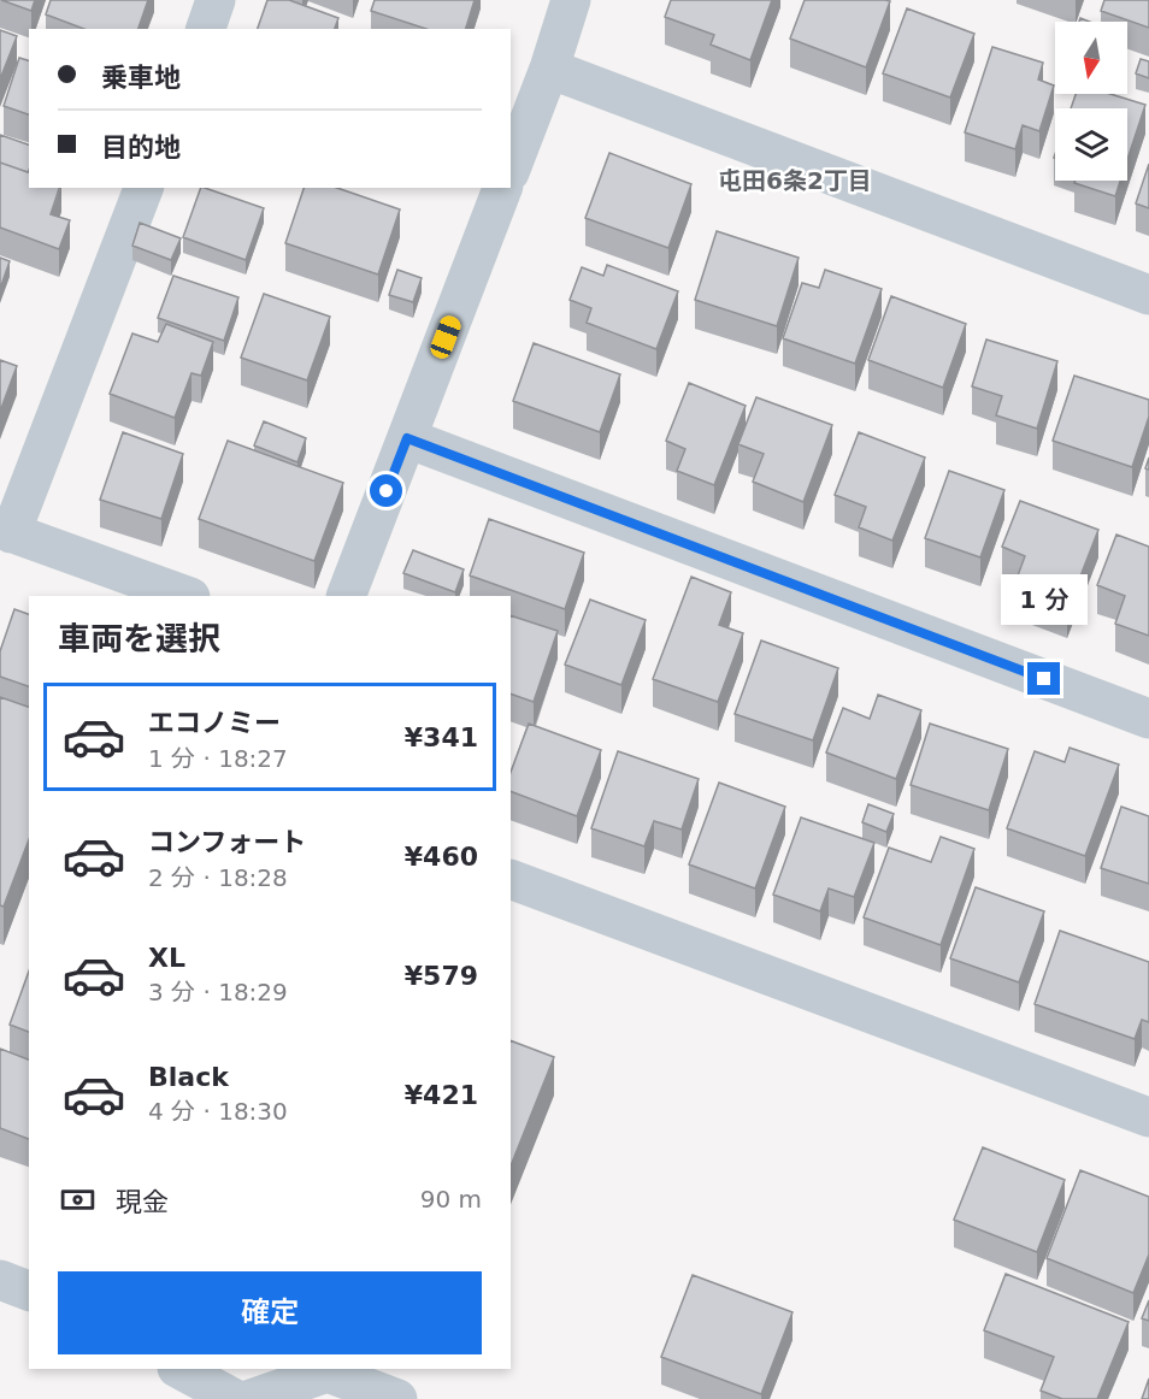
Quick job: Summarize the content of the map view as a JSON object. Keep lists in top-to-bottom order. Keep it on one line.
{"districts":["屯田6条2丁目"],"north":"bottom","page":{"banner":["乗車地","目的地"],"bubble":"1 分","heading":"車両を選択","list":[{"name":"エコノミー","note":"1 分 · 18:27","value":"¥341"},{"name":"コンフォート","note":"2 分 · 18:28","value":"¥460"},{"name":"XL","note":"3 分 · 18:29","value":"¥579"},{"name":"Black","note":"4 分 · 18:30","value":"¥421"}],"pay":["現金","90 m"],"buttons":"確定"}}
